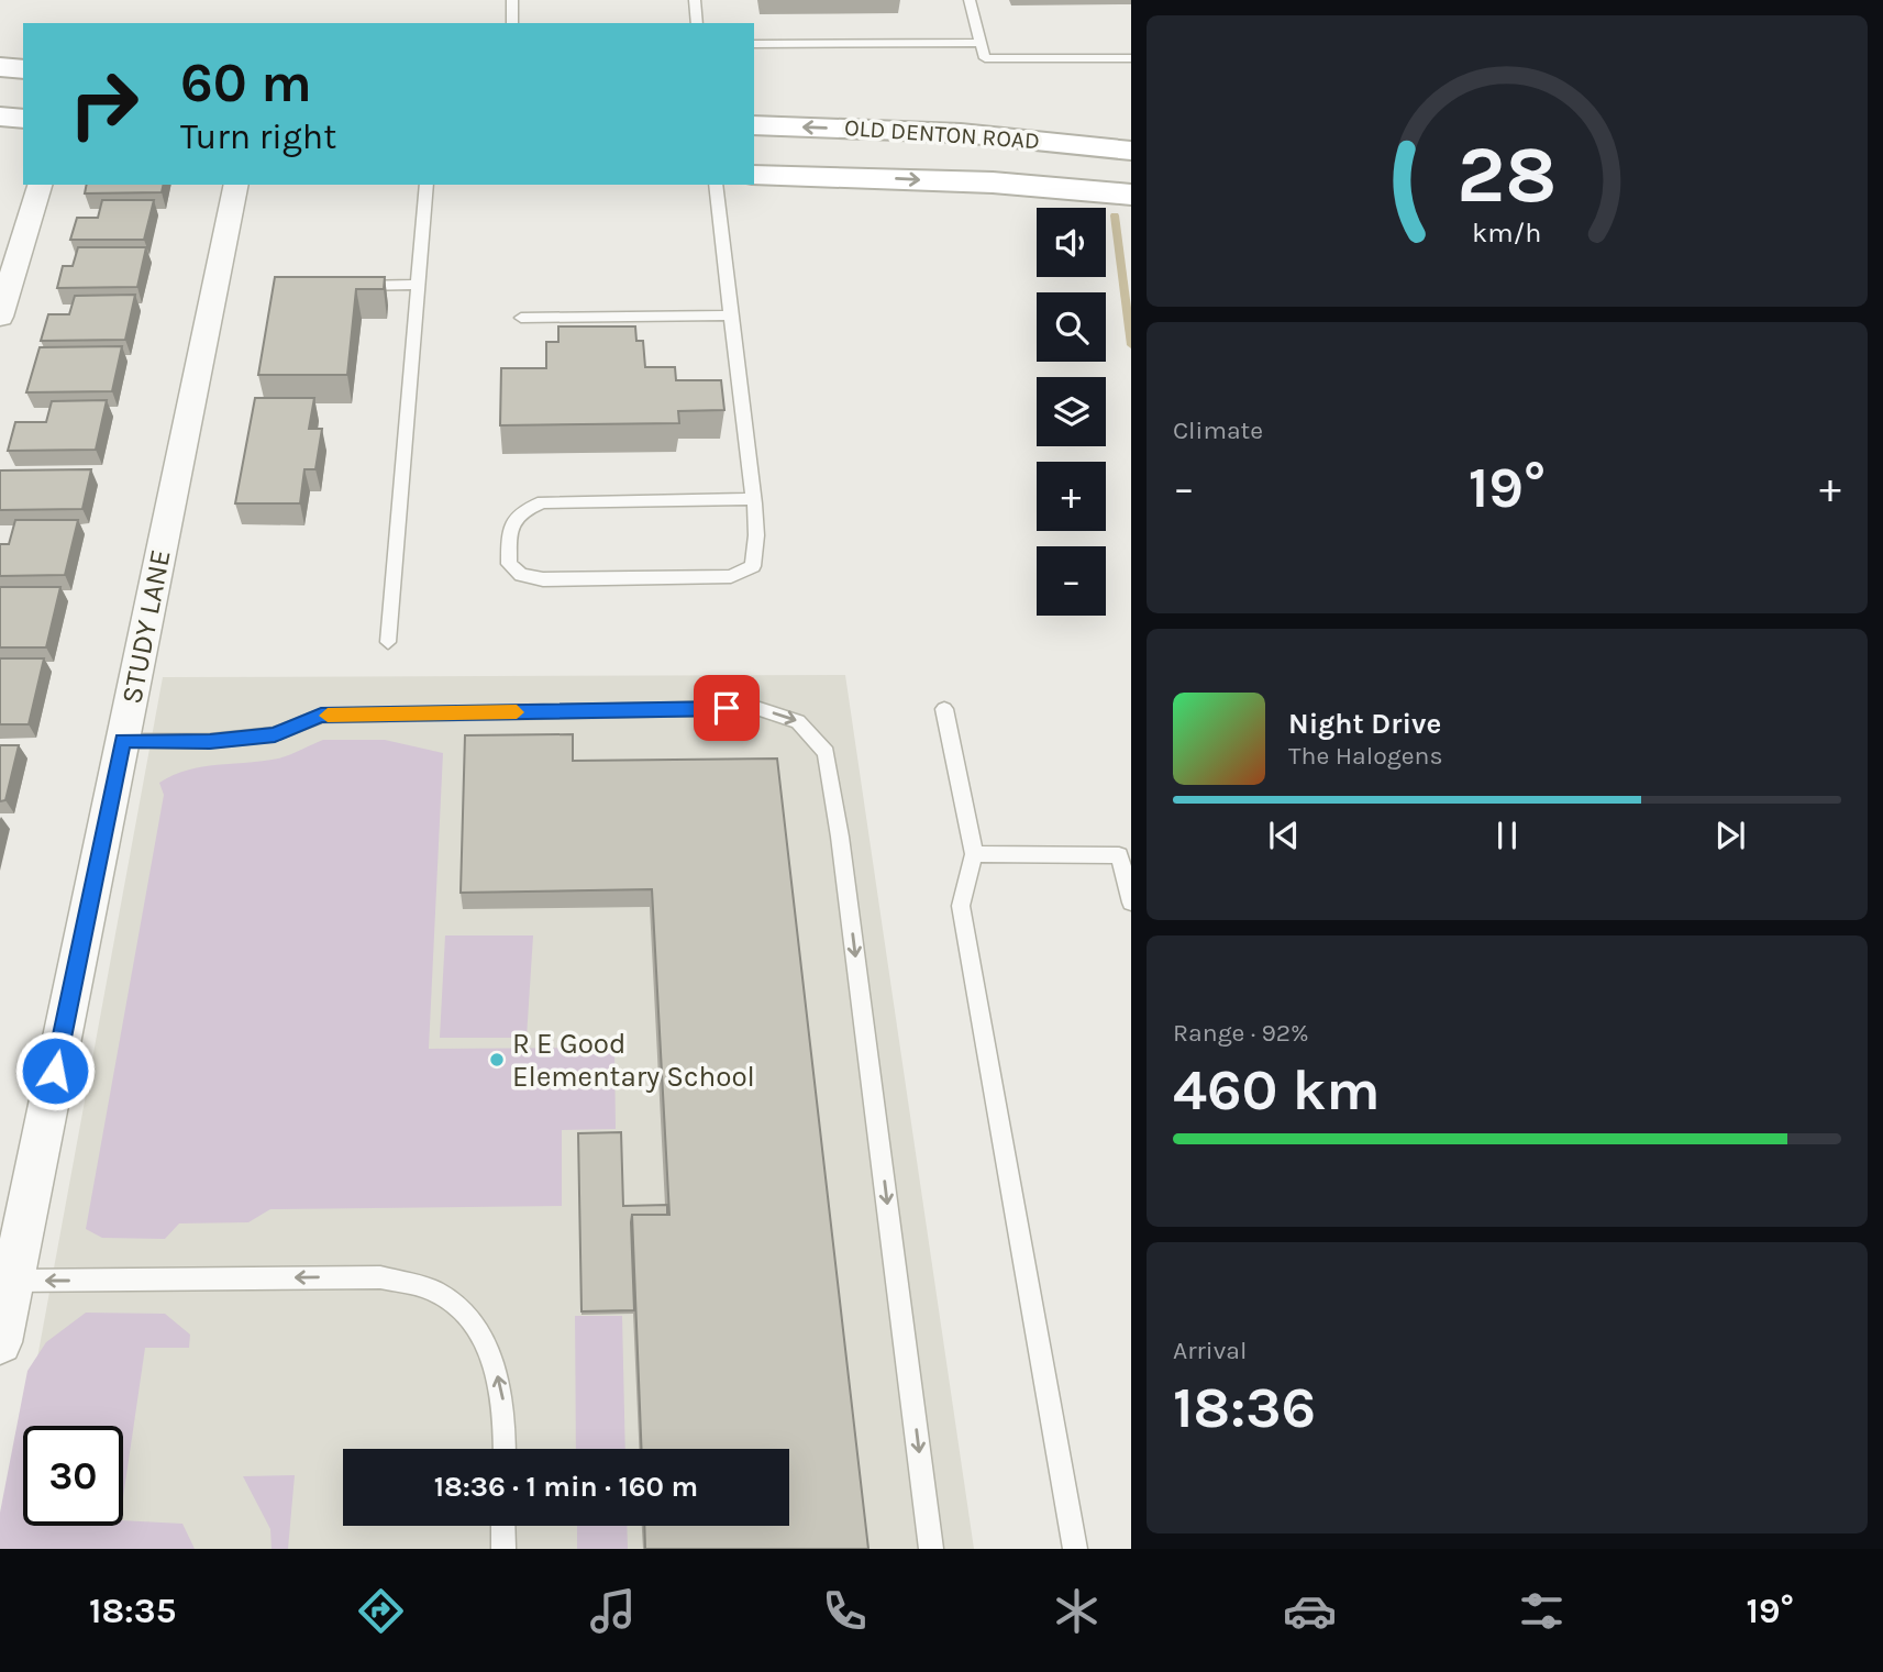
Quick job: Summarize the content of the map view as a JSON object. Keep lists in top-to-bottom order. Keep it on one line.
{"streets":{"main road":["OLD DENTON ROAD"],"street":["STUDY LANE"]},"places":["R E Good Elementary School"],"page":{"turn":["60 m","Turn right"],"map_buttons":["+","−"],"tile":["Climate",["Range · 92%","460 km"],["Arrival","18:36"]],"heat":["−","19°","+"],"song":["Night Drive","The Halogens"],"limit":"30","trip":"18:36 · 1 min · 160 m","tabs":["18:35","19°"],"gauge":["28","km/h"]}}
